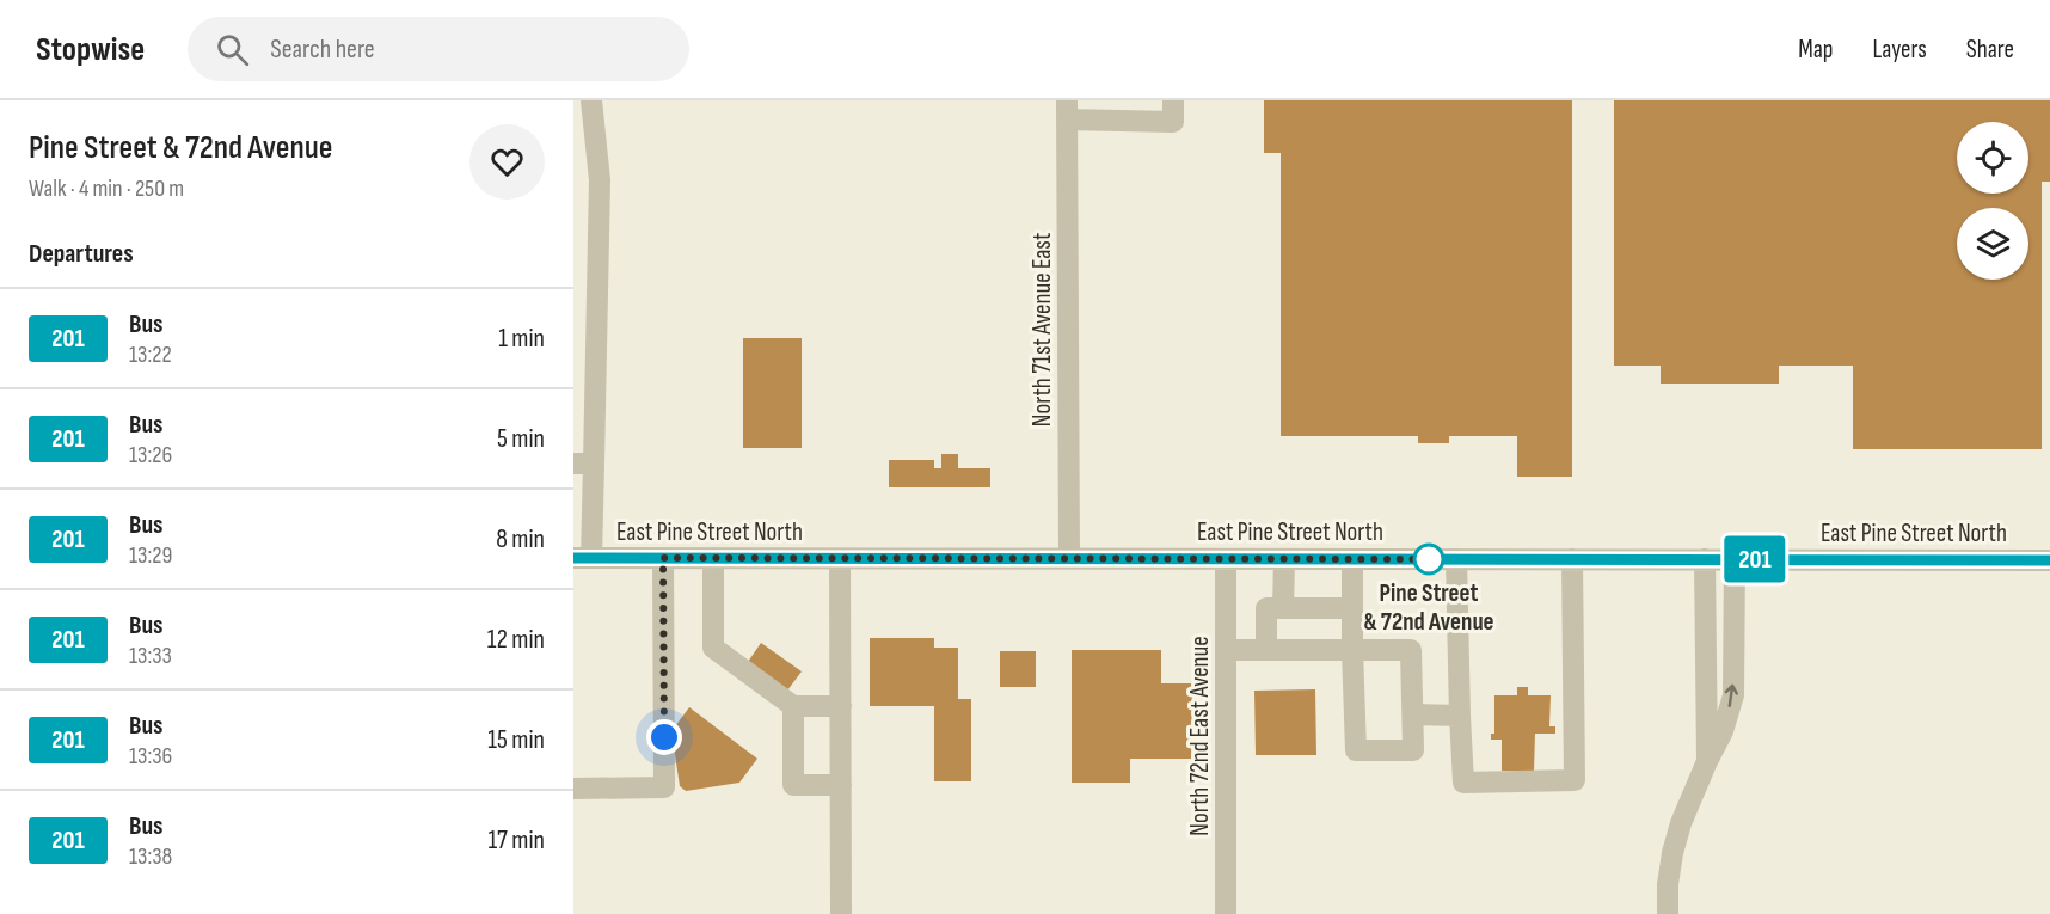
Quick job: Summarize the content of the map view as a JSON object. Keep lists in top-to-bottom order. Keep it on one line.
{"streets":{"street":["North 71st Avenue East","East Pine Street North","North 72nd East Avenue"]},"crossings":[["North 71st Avenue East","East Pine Street North"],["East Pine Street North","North 72nd East Avenue"]],"places":["Pine Street & 72nd Avenue"],"lines":["bus line 201"],"page":{"header":"Stopwise","search":"Search here","nav":["Map","Layers","Share"],"heading":[["Pine Street & 72nd Avenue","Walk · 4 min · 250 m"],"Departures"],"on_map":"201","list":[{"mark":"201","name":"Bus","note":"13:22","value":"1 min"},{"mark":"201","name":"Bus","note":"13:26","value":"5 min"},{"mark":"201","name":"Bus","note":"13:29","value":"8 min"},{"mark":"201","name":"Bus","note":"13:33","value":"12 min"},{"mark":"201","name":"Bus","note":"13:36","value":"15 min"},{"mark":"201","name":"Bus","note":"13:38","value":"17 min"}]}}
